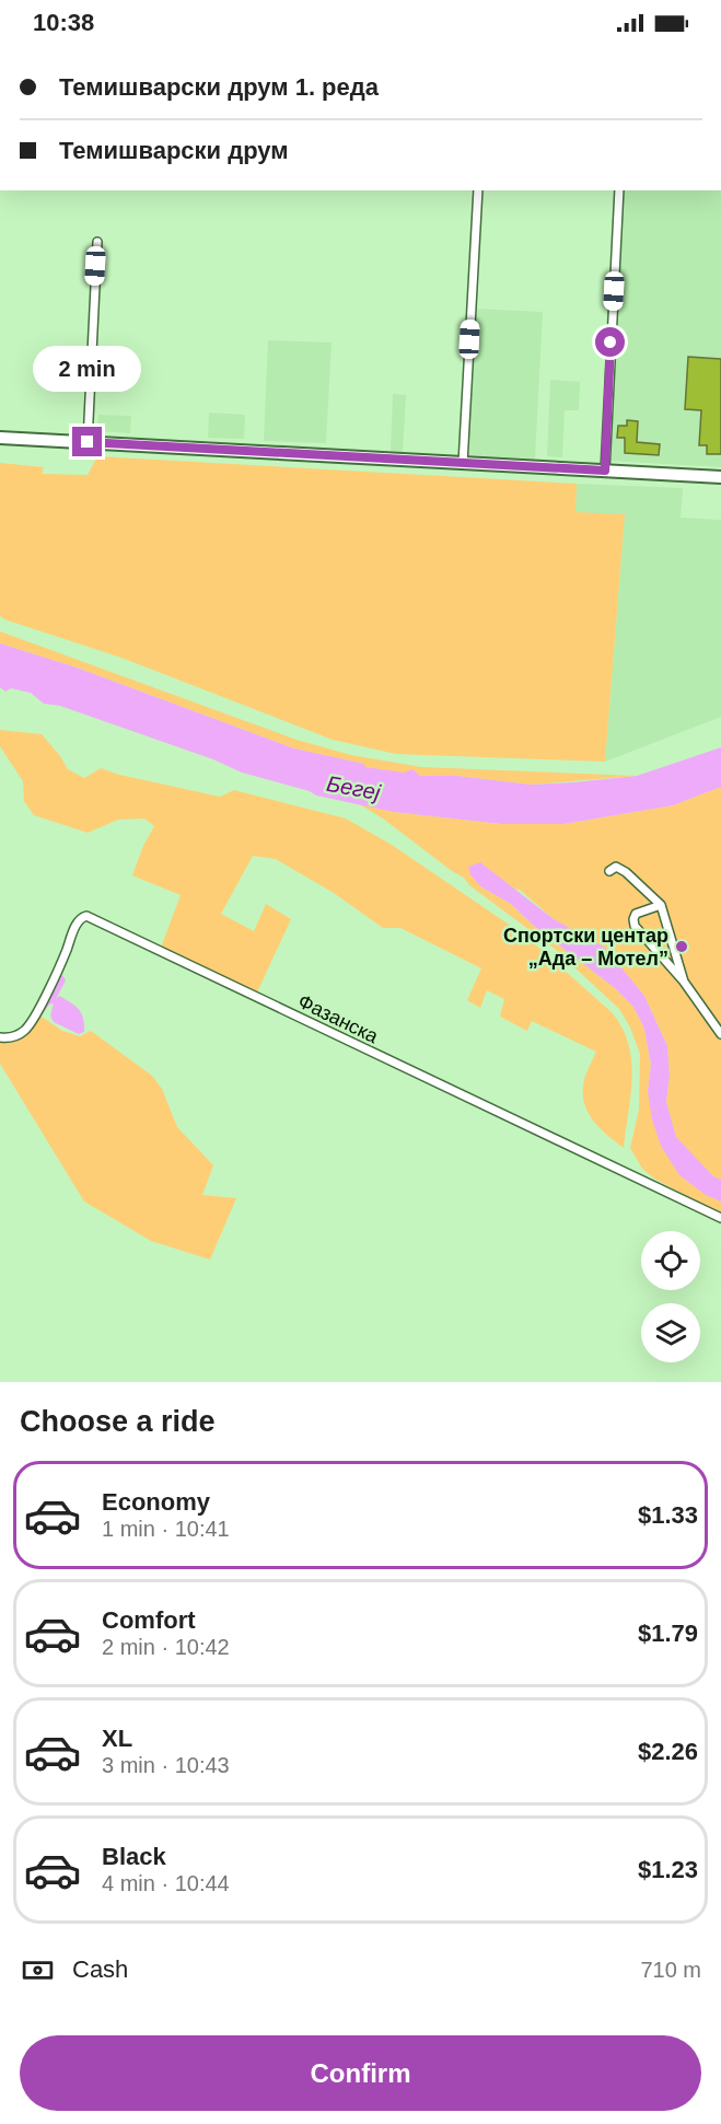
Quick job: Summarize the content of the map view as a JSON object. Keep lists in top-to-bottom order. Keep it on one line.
{"streets":{"street":["Фазанска"]},"water":["Бегеј"],"places":["Спортски центар „Ада – Мотел”"],"page":{"status":"10:38","banner":["Темишварски друм 1. реда","Темишварски друм"],"bubble":"2 min","heading":"Choose a ride","list":[{"name":"Economy","note":"1 min · 10:41","value":"$1.33"},{"name":"Comfort","note":"2 min · 10:42","value":"$1.79"},{"name":"XL","note":"3 min · 10:43","value":"$2.26"},{"name":"Black","note":"4 min · 10:44","value":"$1.23"}],"pay":["Cash","710 m"],"buttons":"Confirm"}}
